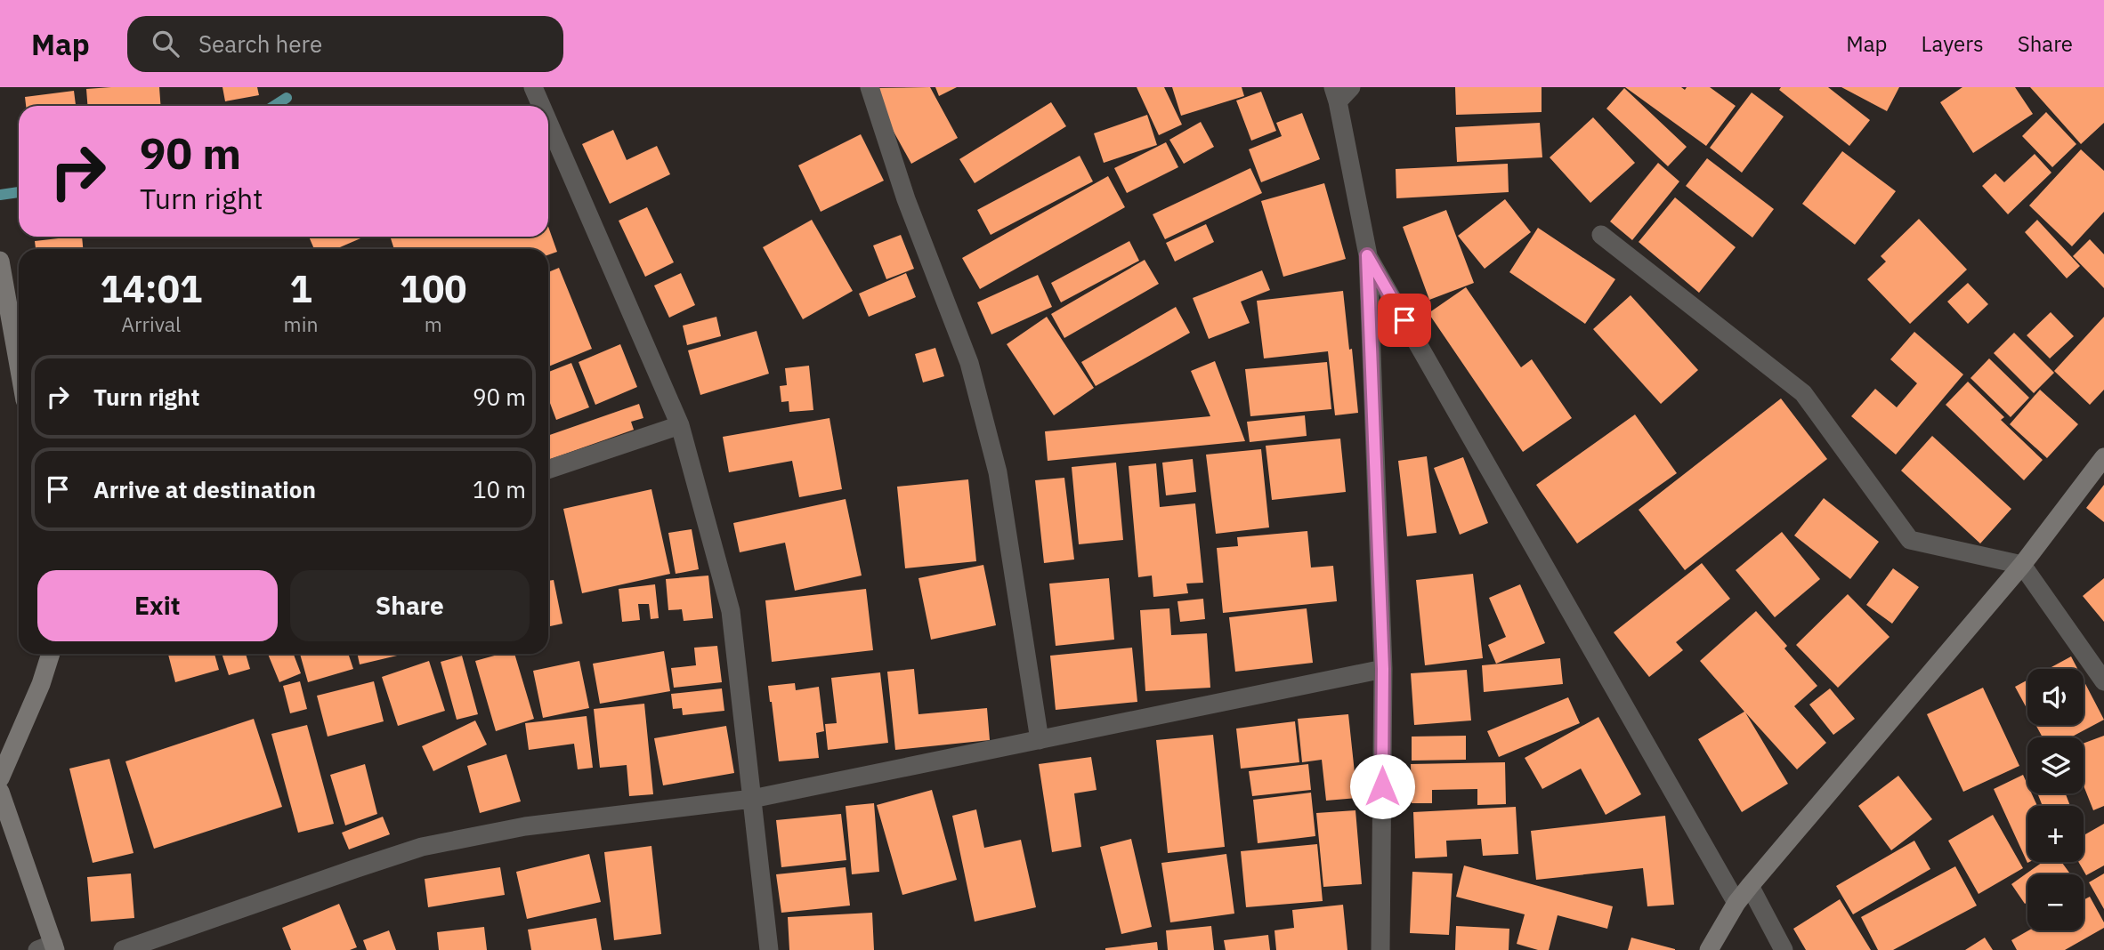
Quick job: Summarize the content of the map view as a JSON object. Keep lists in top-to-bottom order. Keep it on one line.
{"page":{"header":"Map","search":"Search here","nav":["Map","Layers","Share"],"turn":["90 m","Turn right"],"eta":["14:01","Arrival","1","min","100","m"],"list":[{"name":"Turn right","value":"90 m"},{"name":"Arrive at destination","value":"10 m"}],"buttons":["Exit","Share"],"map_buttons":["+","−"]}}
